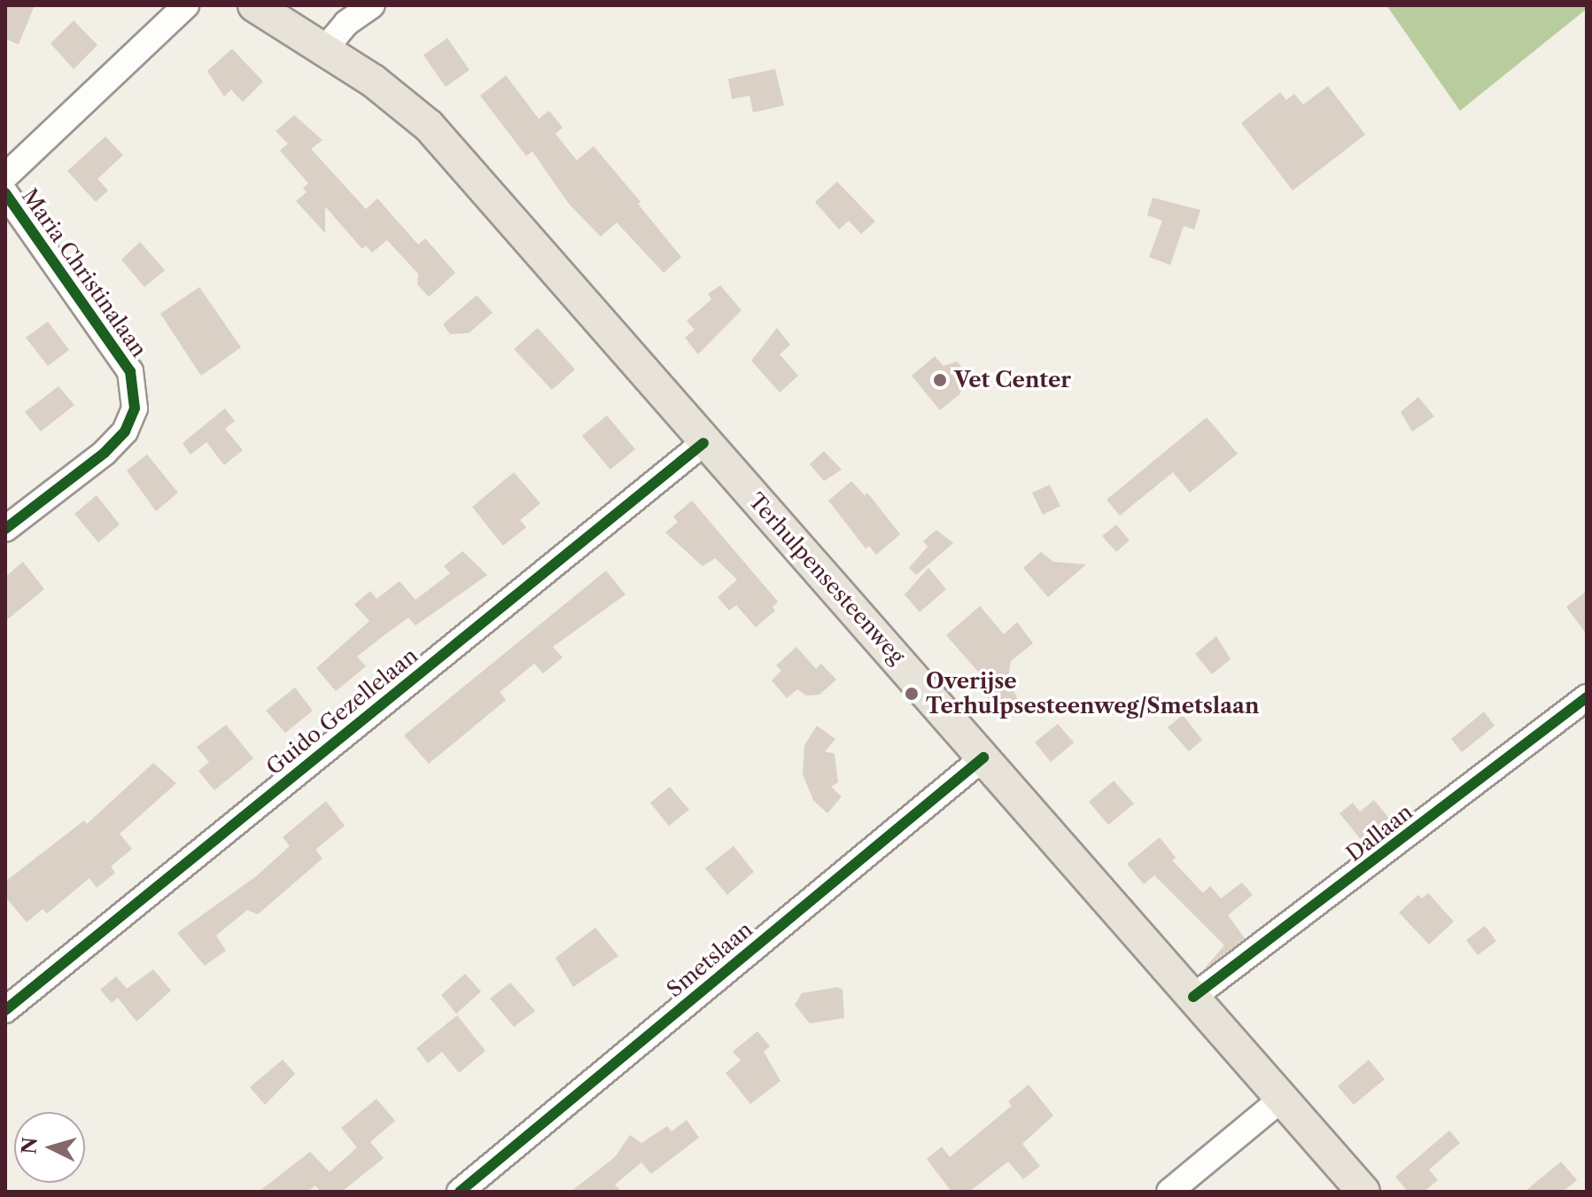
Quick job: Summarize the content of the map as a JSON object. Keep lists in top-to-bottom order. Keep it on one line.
{"streets":{"main road":["Terhulpensesteenweg"],"street":["Maria Christinalaan","Guido Gezellelaan","Dallaan","Smetslaan"]},"crossings":[["Terhulpensesteenweg","Guido Gezellelaan"],["Terhulpensesteenweg","Dallaan"],["Terhulpensesteenweg","Smetslaan"]],"places":["Vet Center","Overijse Terhulpsesteenweg/Smetslaan"],"north":"left"}
